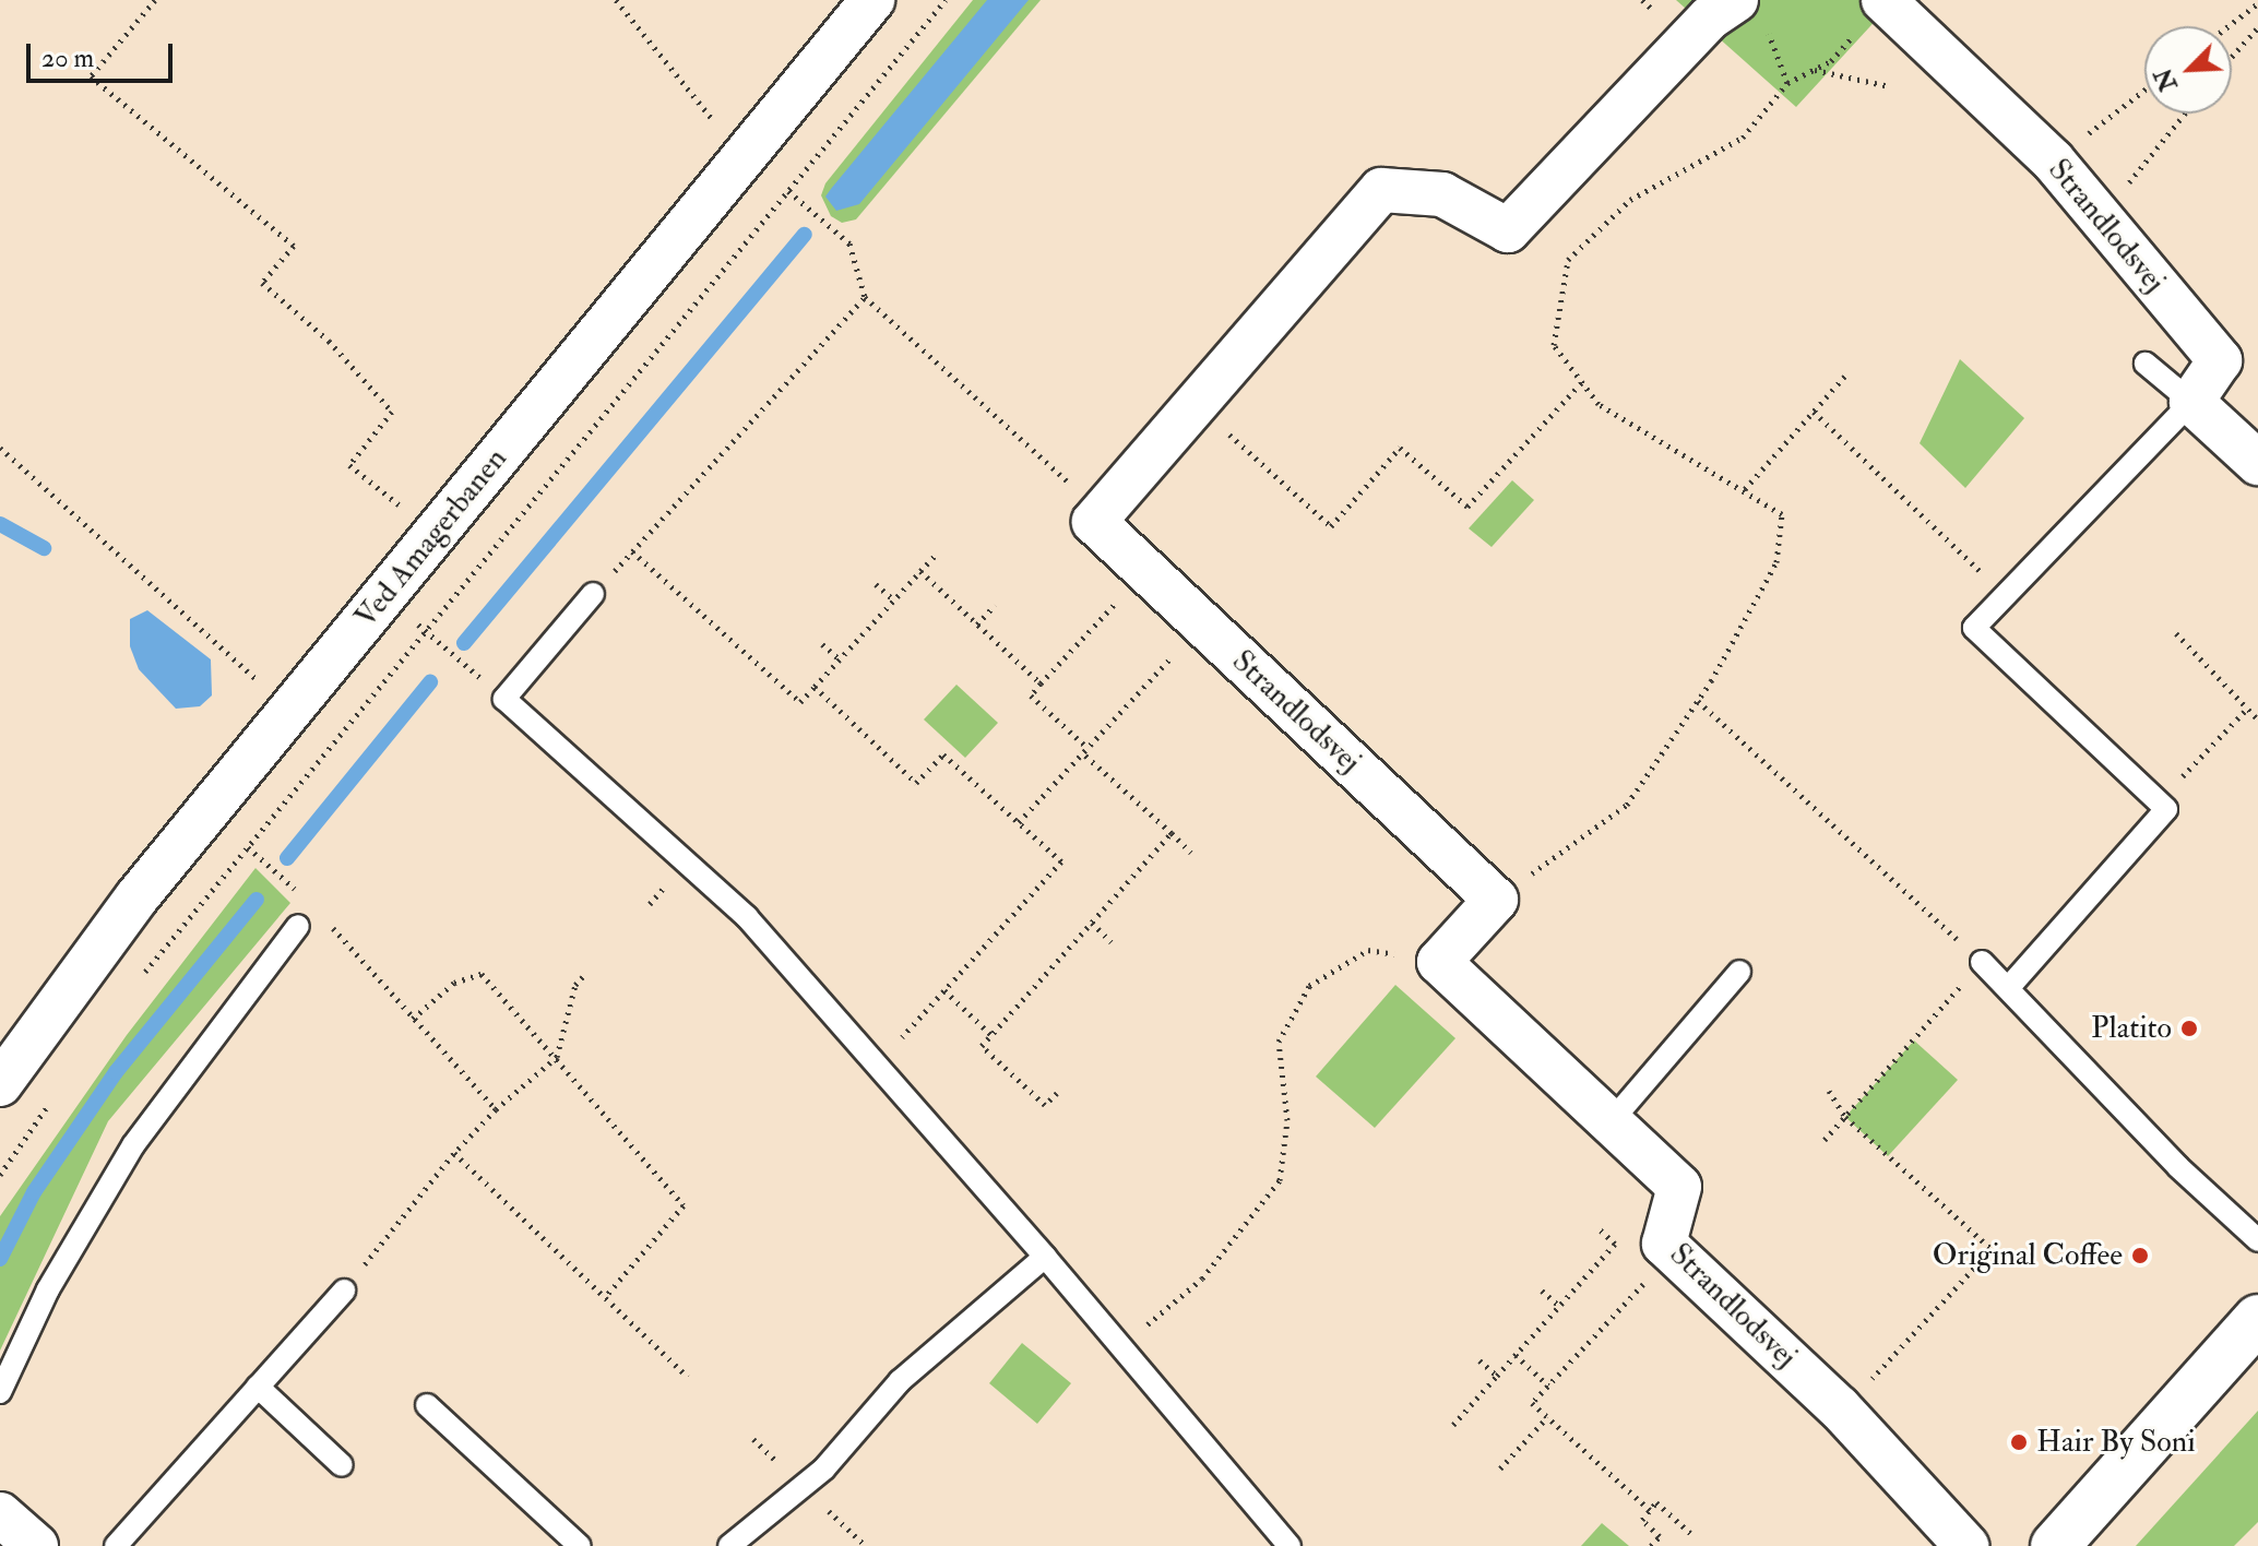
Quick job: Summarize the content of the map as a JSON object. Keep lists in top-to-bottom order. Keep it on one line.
{"streets":{"street":["Strandlodsvej","Ved Amagerbanen"]},"places":["Platito","Original Coffee","Hair By Soni"],"scale_bar":"20 m","north":"bottom left"}
